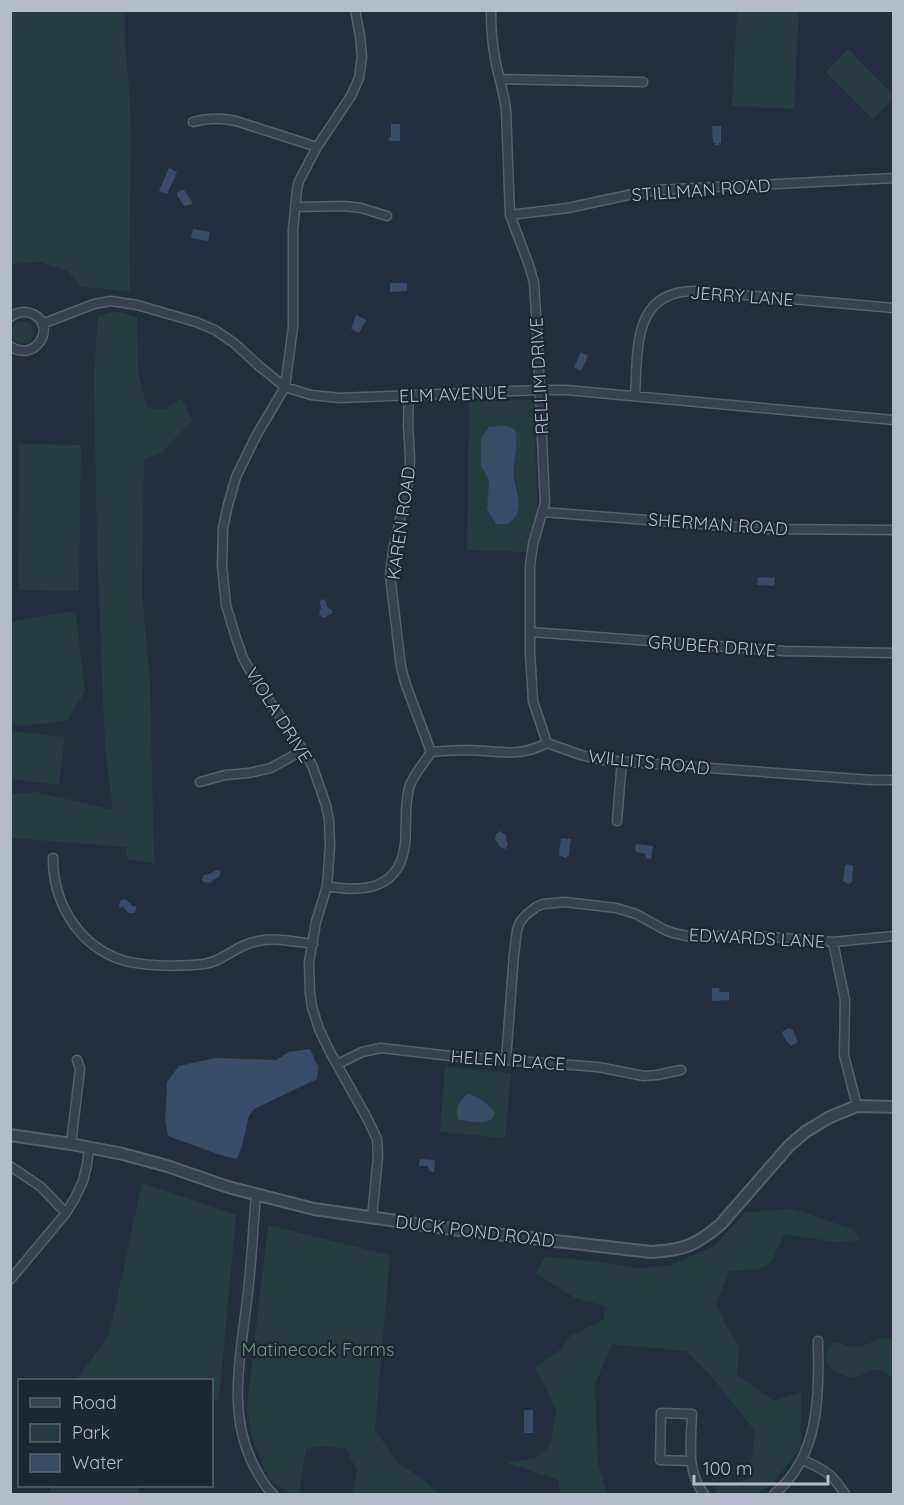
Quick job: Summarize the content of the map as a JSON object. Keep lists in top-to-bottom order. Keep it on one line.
{"streets":{"street":["STILLMAN ROAD","JERRY LANE","RELLIM DRIVE","ELM AVENUE","KAREN ROAD","SHERMAN ROAD","GRUBER DRIVE","VIOLA DRIVE","WILLITS ROAD","EDWARDS LANE","HELEN PLACE","DUCK POND ROAD"]},"crossings":[["STILLMAN ROAD","RELLIM DRIVE"],["JERRY LANE","ELM AVENUE"],["RELLIM DRIVE","ELM AVENUE"],["RELLIM DRIVE","SHERMAN ROAD"],["RELLIM DRIVE","GRUBER DRIVE"],["RELLIM DRIVE","WILLITS ROAD"],["ELM AVENUE","KAREN ROAD"],["ELM AVENUE","VIOLA DRIVE"],["VIOLA DRIVE","HELEN PLACE"],["VIOLA DRIVE","DUCK POND ROAD"],["EDWARDS LANE","HELEN PLACE"]],"parks":["Matinecock Farms"],"legend":["Road","Park","Water"],"scale_bar":"100 m"}
